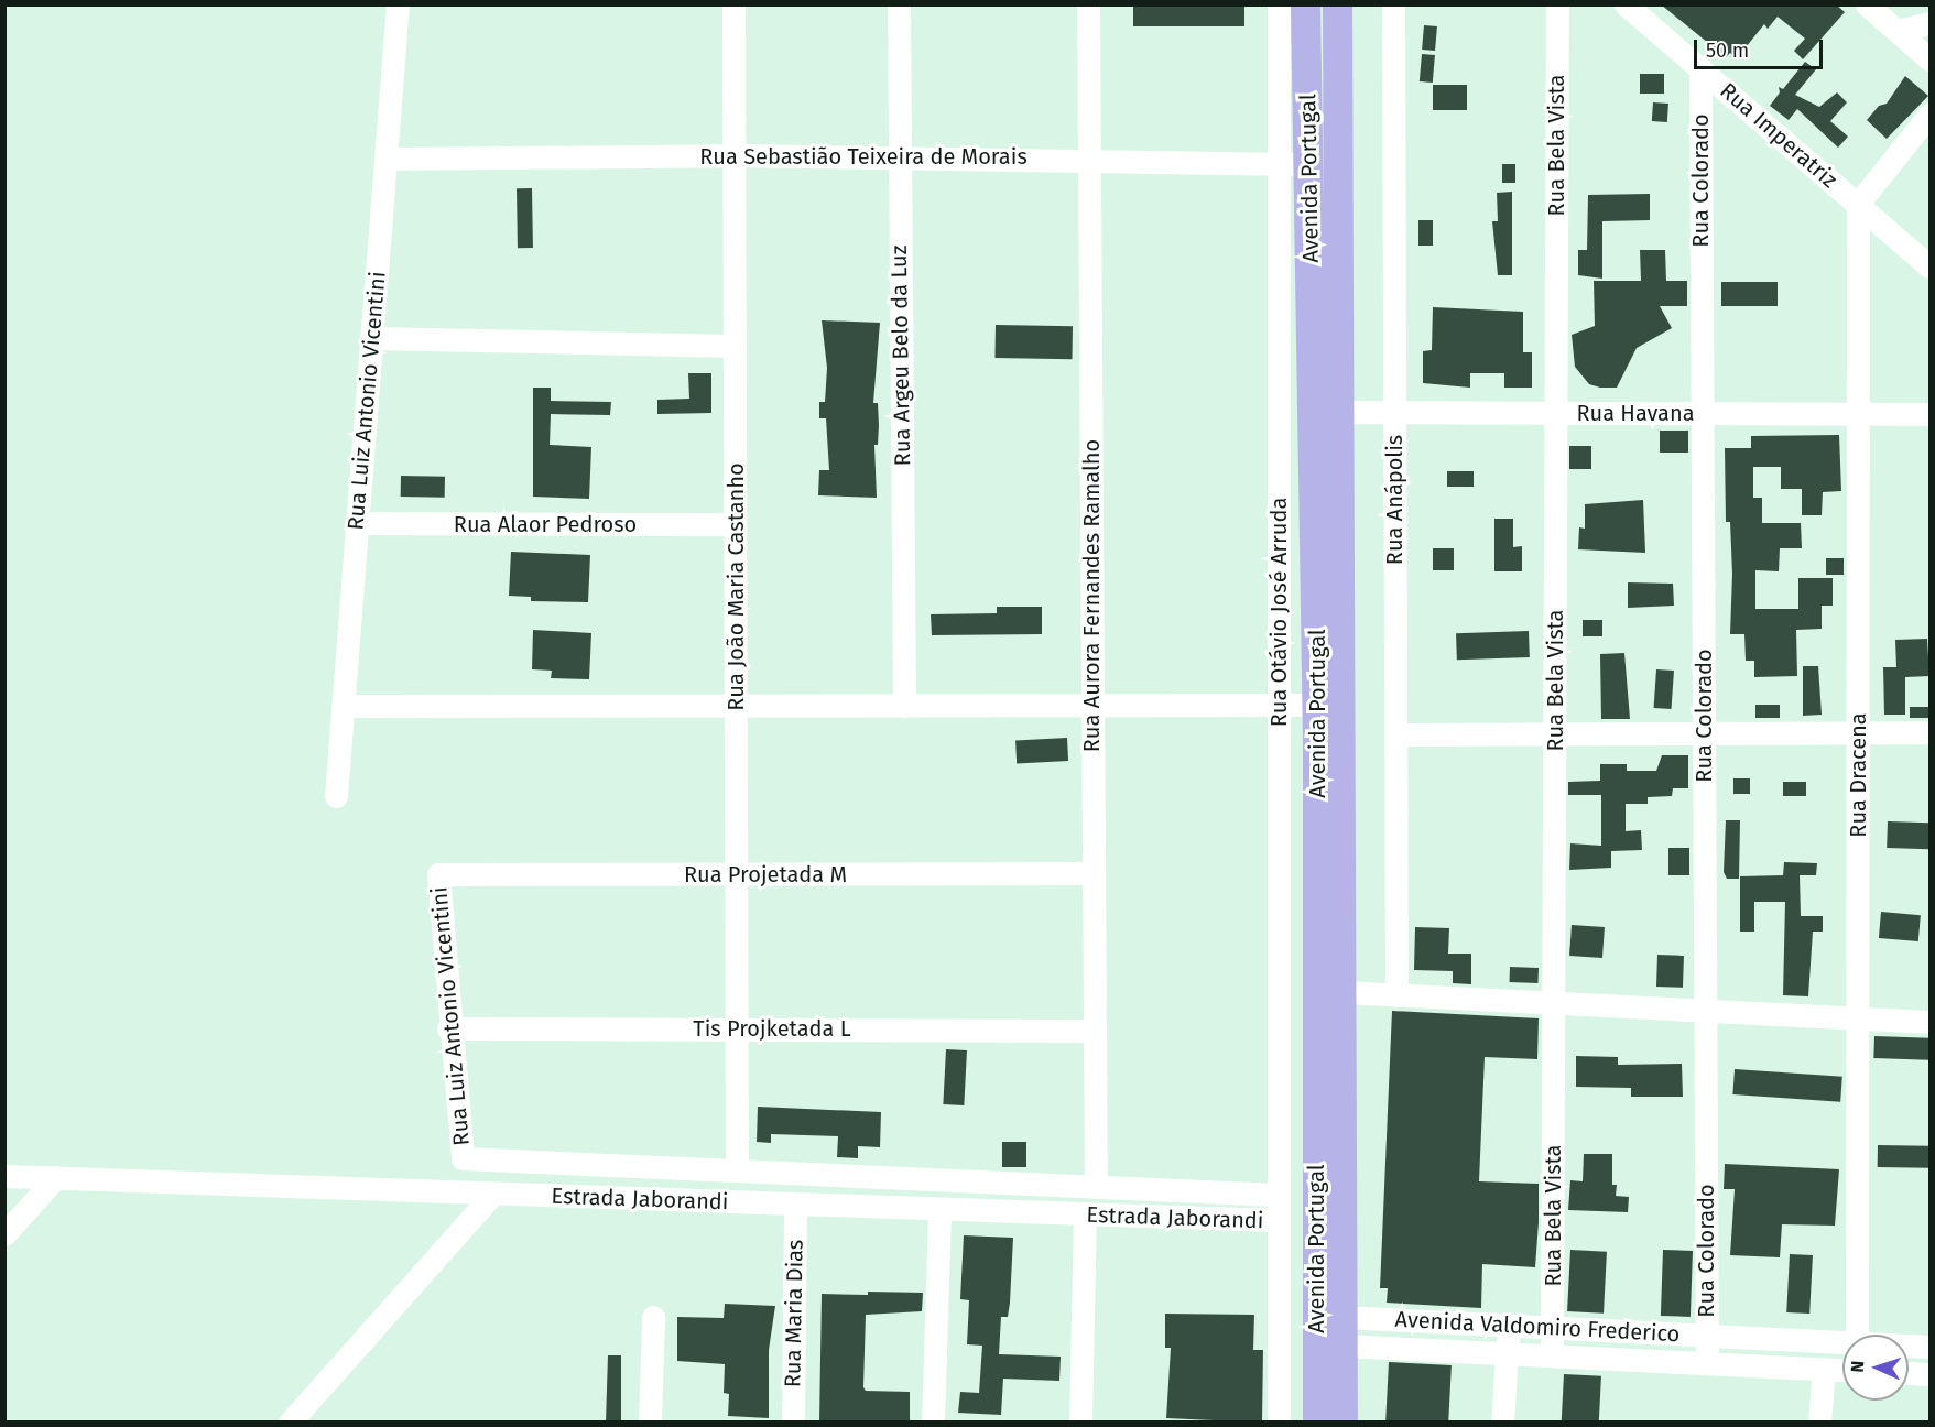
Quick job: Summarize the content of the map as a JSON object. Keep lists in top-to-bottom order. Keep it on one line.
{"streets":{"main road":["Avenida Portugal"],"street":["Rua Imperatriz","Rua Bela Vista","Rua Sebastião Teixeira de Morais","Rua Colorado","Rua Argeu Belo da Luz","Rua Luiz Antonio Vicentini","Rua Havana","Rua Anápolis","Rua Alaor Pedroso","Rua João Maria Castanho","Rua Aurora Fernandes Ramalho","Rua Otávio José Arruda","Rua Dracena","Rua Projetada M","Tis Projketada L","Estrada Jaborandi","Rua Maria Dias","Avenida Valdomiro Frederico"]},"crossings":[["Rua Imperatriz","Rua Colorado"],["Rua Imperatriz","Rua Dracena"],["Rua Bela Vista","Rua Havana"],["Rua Bela Vista","Avenida Valdomiro Frederico"],["Rua Sebastião Teixeira de Morais","Avenida Portugal"],["Rua Sebastião Teixeira de Morais","Rua Argeu Belo da Luz"],["Rua Sebastião Teixeira de Morais","Rua Luiz Antonio Vicentini"],["Rua Sebastião Teixeira de Morais","Rua João Maria Castanho"],["Rua Sebastião Teixeira de Morais","Rua Aurora Fernandes Ramalho"],["Rua Sebastião Teixeira de Morais","Rua Otávio José Arruda"],["Avenida Portugal","Rua Havana"],["Avenida Portugal","Avenida Valdomiro Frederico"],["Rua Colorado","Rua Havana"],["Rua Colorado","Avenida Valdomiro Frederico"],["Rua Luiz Antonio Vicentini","Rua Alaor Pedroso"],["Rua Luiz Antonio Vicentini","Rua João Maria Castanho"],["Rua Luiz Antonio Vicentini","Rua Projetada M"],["Rua Luiz Antonio Vicentini","Tis Projketada L"],["Rua Havana","Rua Anápolis"],["Rua Havana","Rua Dracena"],["Rua Alaor Pedroso","Rua João Maria Castanho"],["Rua João Maria Castanho","Rua Projetada M"],["Rua João Maria Castanho","Tis Projketada L"],["Rua Aurora Fernandes Ramalho","Rua Projetada M"],["Rua Aurora Fernandes Ramalho","Tis Projketada L"],["Rua Otávio José Arruda","Estrada Jaborandi"],["Estrada Jaborandi","Rua Maria Dias"]],"scale_bar":"50 m","north":"left"}
